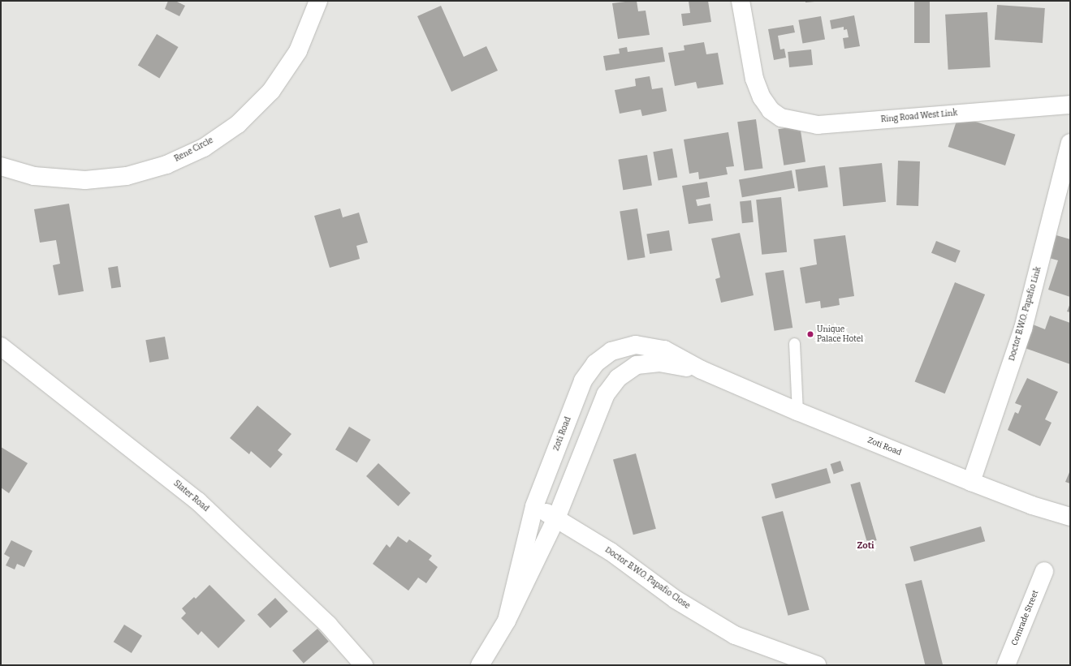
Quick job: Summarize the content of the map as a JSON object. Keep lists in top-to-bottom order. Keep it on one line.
{"streets":{"street":["Ring Road West Link","Rene Circle","Doctor B.W.O. Papafio Link","Zoti Road","Slater Road","Doctor B.W.O. Papafio Close","Comrade Street"]},"crossings":[["Doctor B.W.O. Papafio Link","Zoti Road"],["Zoti Road","Doctor B.W.O. Papafio Close"]],"districts":["Zoti"],"places":["Unique Palace Hotel"]}
